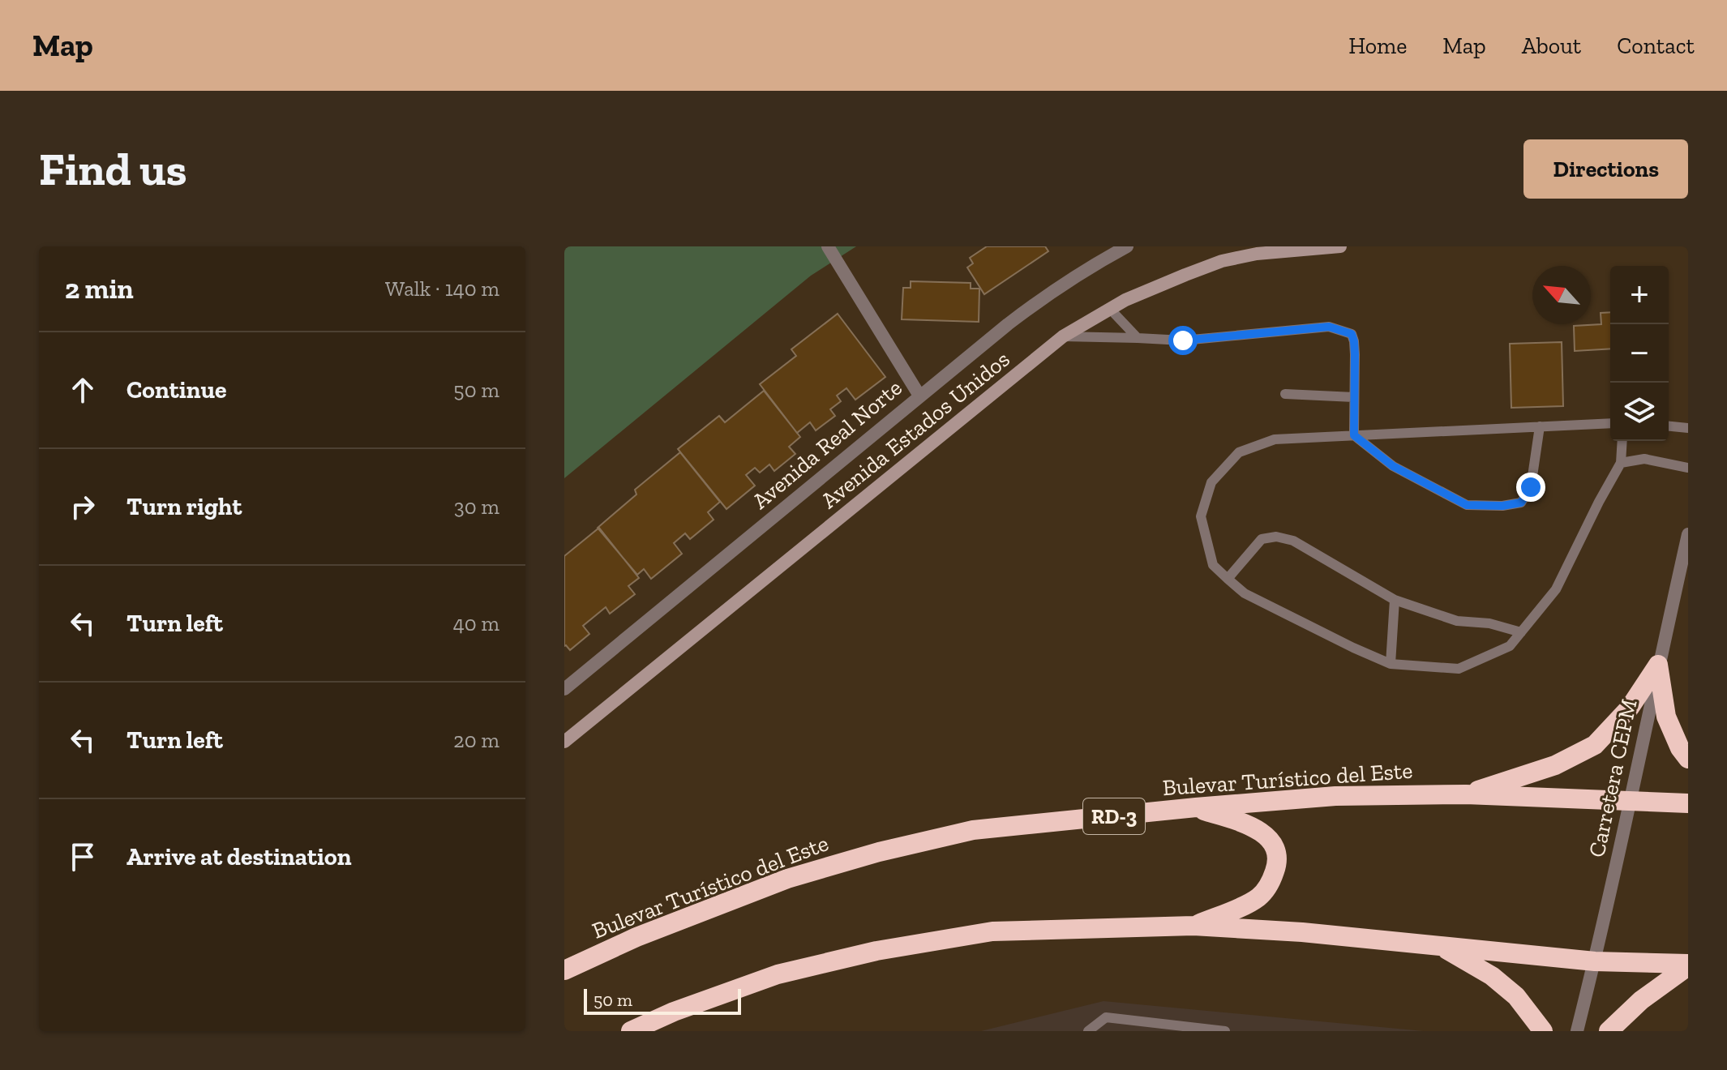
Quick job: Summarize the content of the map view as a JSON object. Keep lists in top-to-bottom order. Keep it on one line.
{"streets":{"highway":["Bulevar Turístico del Este","RD-3"],"street":["Avenida Estados Unidos","Avenida Real Norte","Carretera CEPM"]},"crossings":[["Carretera CEPM","Bulevar Turístico del Este"]],"scale_bar":"50 m","north":"top left","page":{"header":"Map","nav":["Home","Map","About","Contact"],"buttons":"Directions","title":"Find us","heading":["2 min","Walk · 140 m"],"map_buttons":["+","−"],"list":[["Continue","50 m"],["Turn right","30 m"],["Turn left","40 m"],["Turn left","20 m"],"Arrive at destination"],"scale":"50 m"}}
